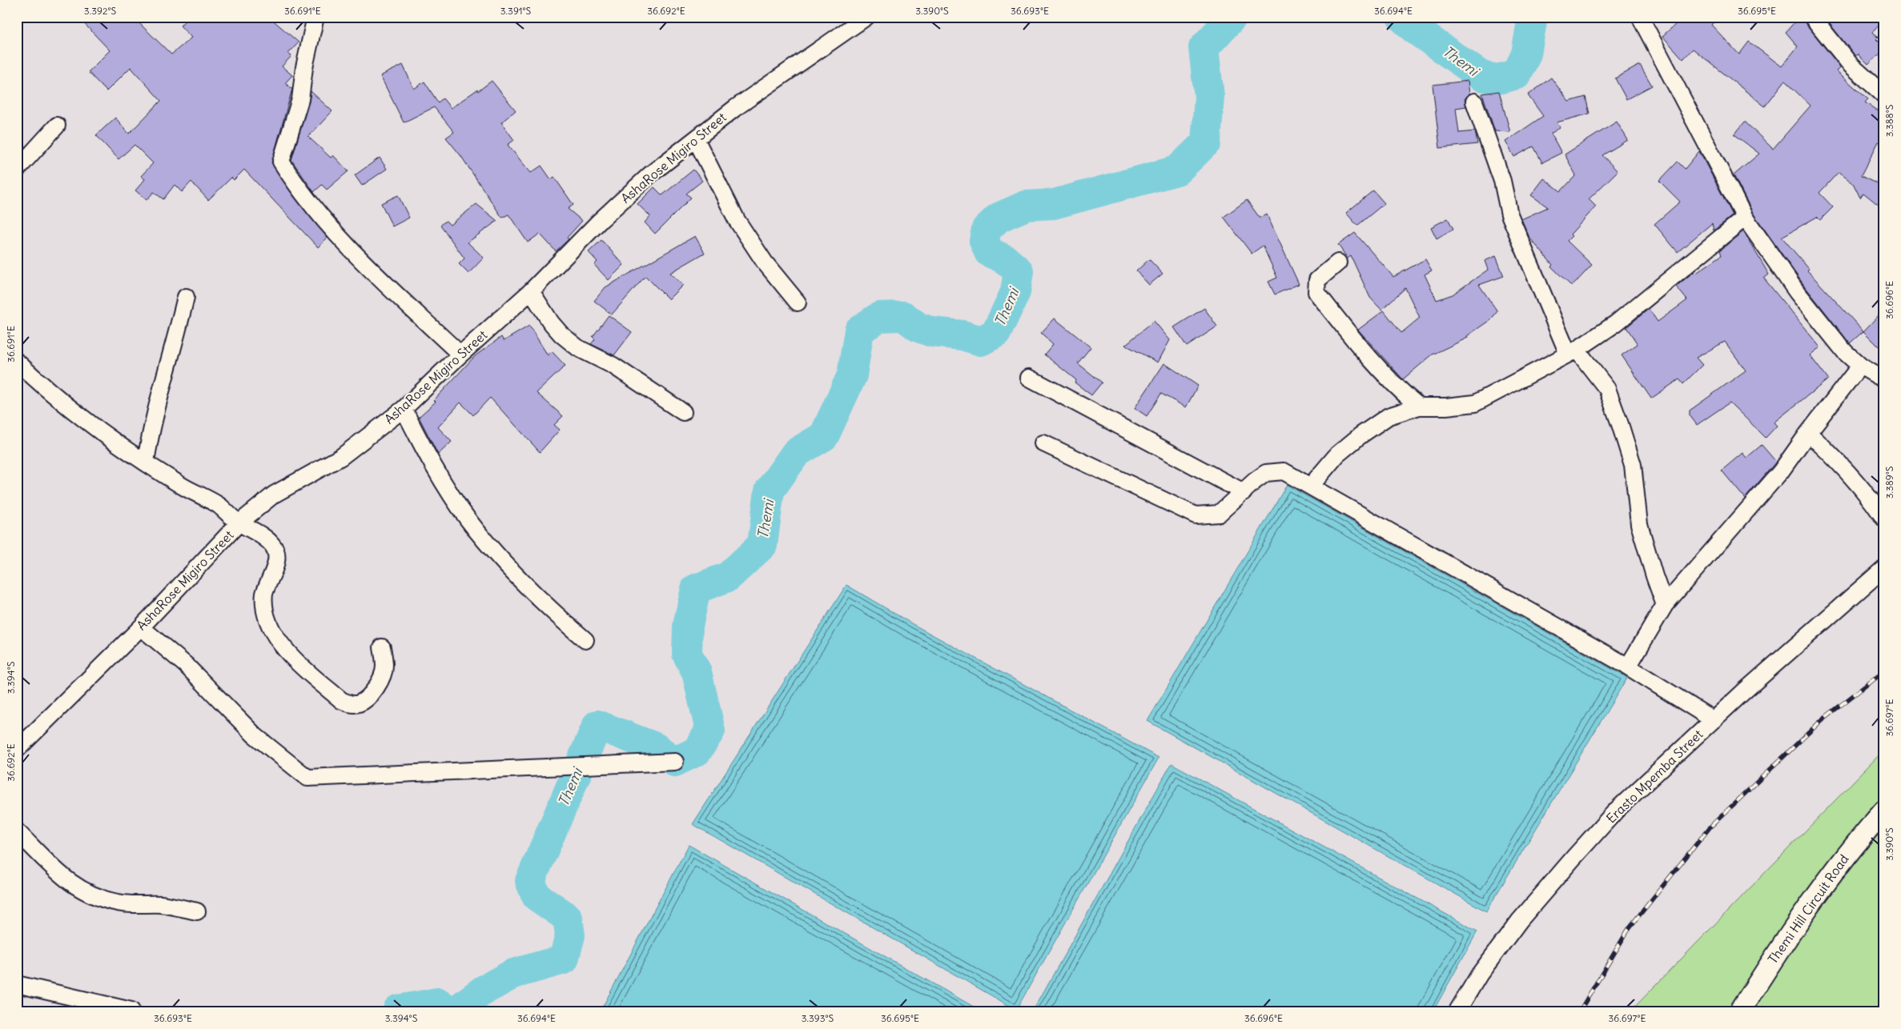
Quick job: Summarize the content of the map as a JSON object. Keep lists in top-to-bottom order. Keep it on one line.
{"streets":{"street":["AshaRose Migiro Street","Erasto Mpemba Street","Themi Hill Circuit Road"]},"water":["Themi"],"coordinates":["3.392°S","36.691°E","3.391°S","36.692°E","3.390°S","36.693°E","36.694°E","36.695°E","3.388°S","36.696°E","3.389°S","3.394°S","36.697°E","3.393°S"]}
